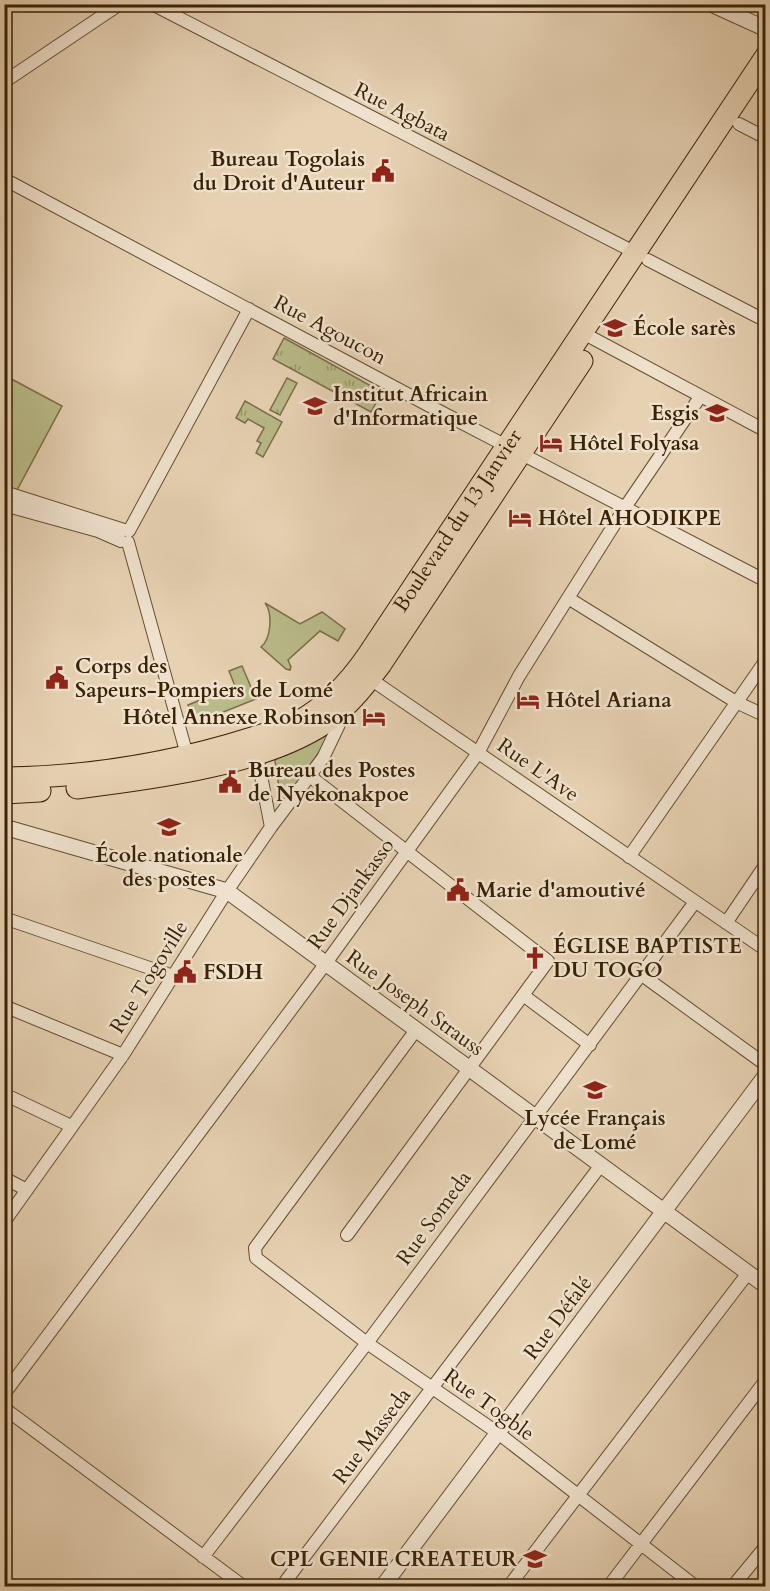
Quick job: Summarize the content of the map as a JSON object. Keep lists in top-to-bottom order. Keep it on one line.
{"streets":{"highway":["Boulevard du 13 Janvier"],"street":["Rue Agbata","Rue Agoucon","Rue L'Ave","Rue Djankasso","Rue Togoville","Rue Joseph Strauss","Rue Someda","Rue Défalé","Rue Togble","Rue Masseda"]},"crossings":[["Rue Agbata","Boulevard du 13 Janvier"],["Rue Agoucon","Boulevard du 13 Janvier"],["Rue Agoucon","Rue Djankasso"],["Boulevard du 13 Janvier","Rue L'Ave"],["Boulevard du 13 Janvier","Rue Togoville"],["Rue L'Ave","Rue Djankasso"],["Rue L'Ave","Rue Someda"],["Rue Djankasso","Rue Joseph Strauss"],["Rue Togoville","Rue Joseph Strauss"],["Rue Joseph Strauss","Rue Someda"],["Rue Joseph Strauss","Rue Défalé"],["Rue Joseph Strauss","Rue Togble"],["Rue Joseph Strauss","Rue Masseda"],["Rue Someda","Rue Togble"],["Rue Défalé","Rue Togble"],["Rue Togble","Rue Masseda"]],"places":{"public building":["Bureau Togolais du Droit d'Auteur","Corps des Sapeurs-Pompiers de Lomé","Bureau des Postes de Nyekonakpoe","Marie d'amoutivé","FSDH"],"school or university":["École sarès","Institut Africain d'Informatique","Esgis","École nationale des postes","Lycée Français de Lomé","CPL GENIE CREATEUR"],"hotel":["Hôtel Folyasa","Hôtel AHODIKPE","Hôtel Ariana","Hôtel Annexe Robinson"],"church":["ÉGLISE BAPTISTE DU TOGO"]}}
